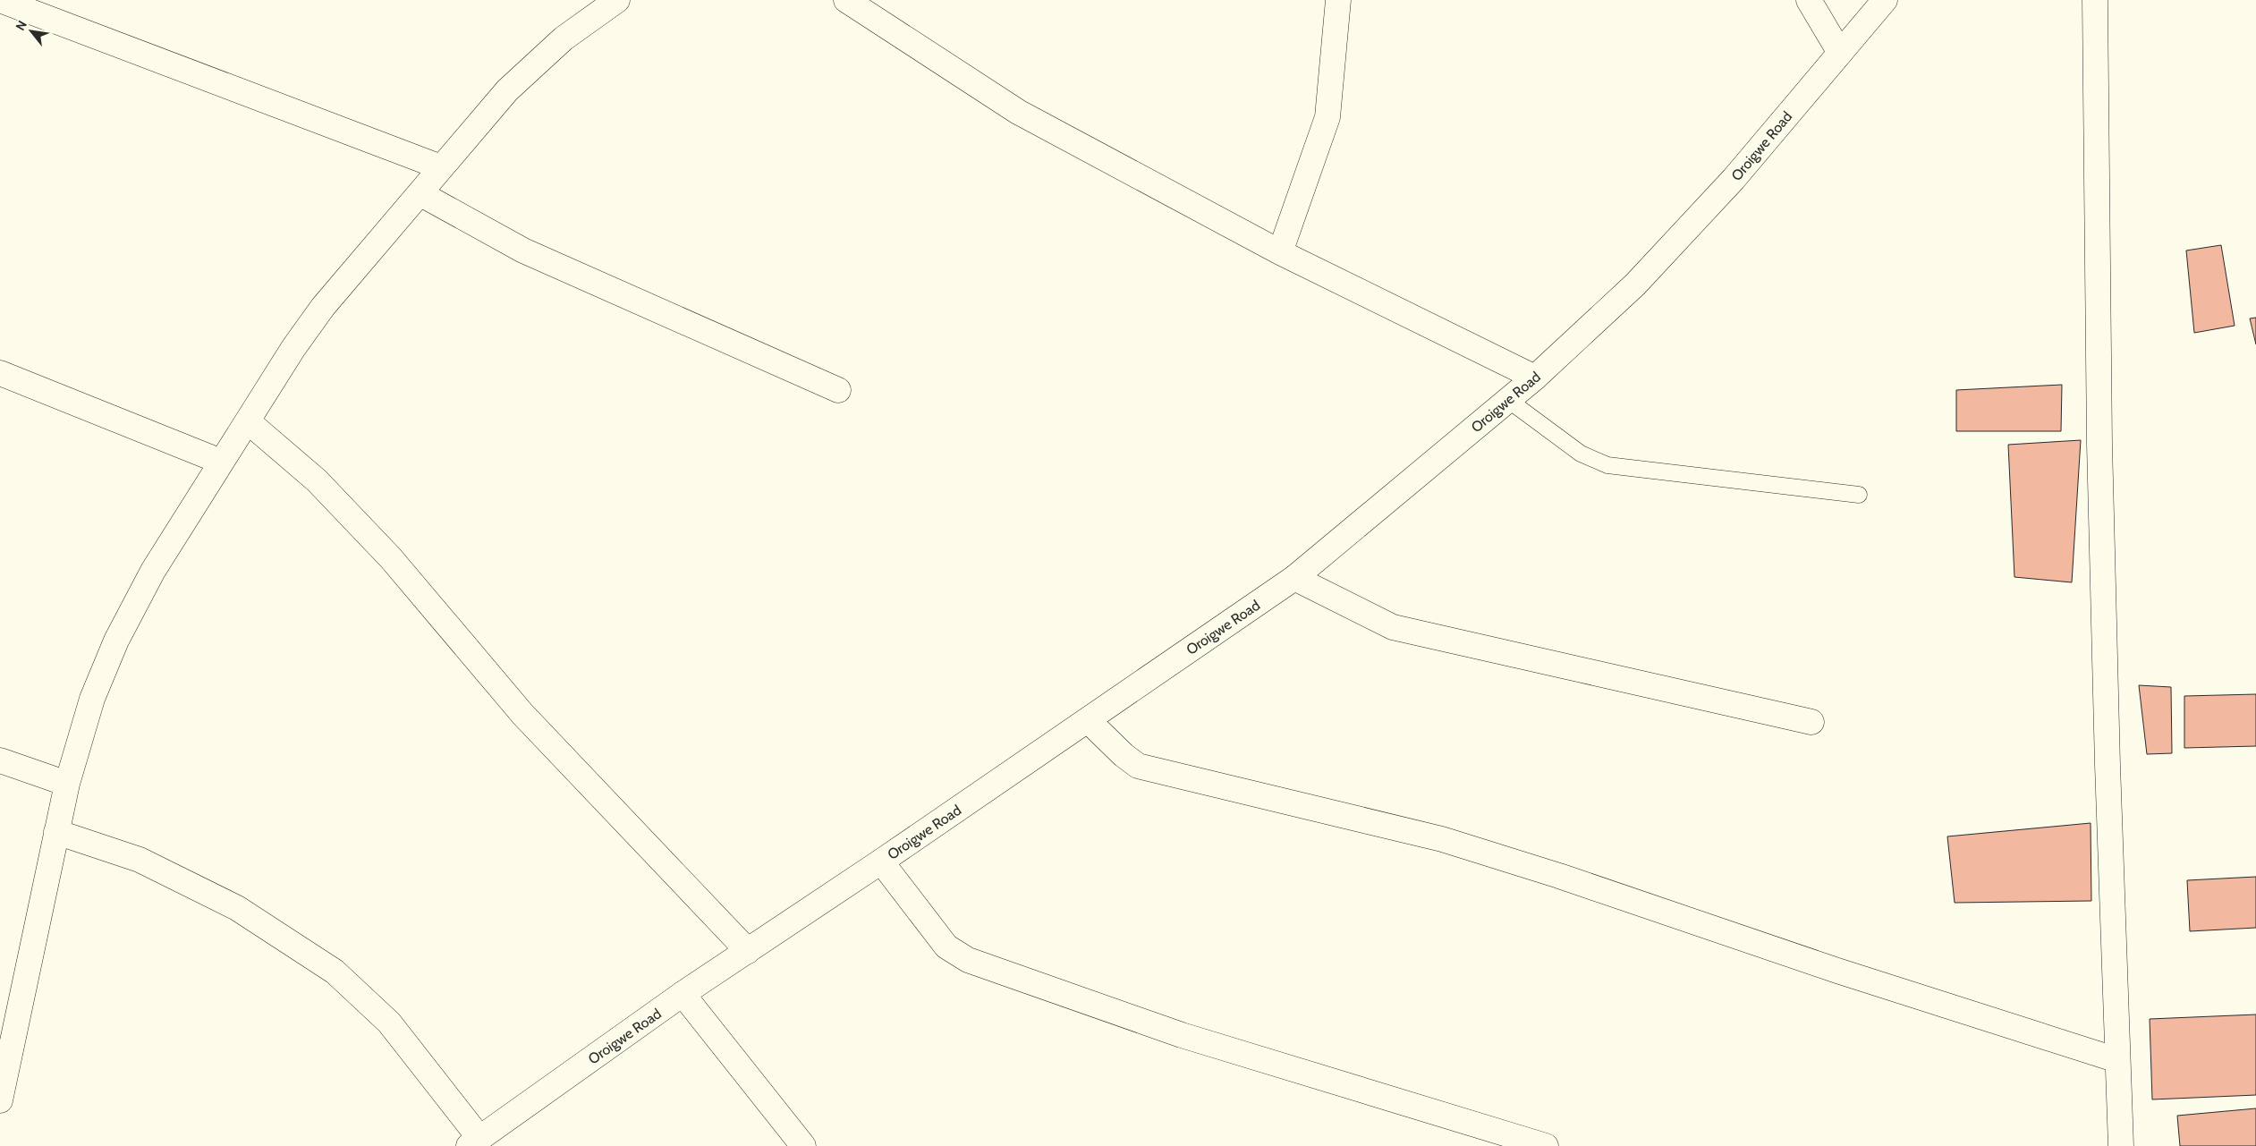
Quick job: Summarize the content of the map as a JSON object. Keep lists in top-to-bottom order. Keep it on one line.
{"streets":{"street":["Oroigwe Road"]},"north":"top left"}
